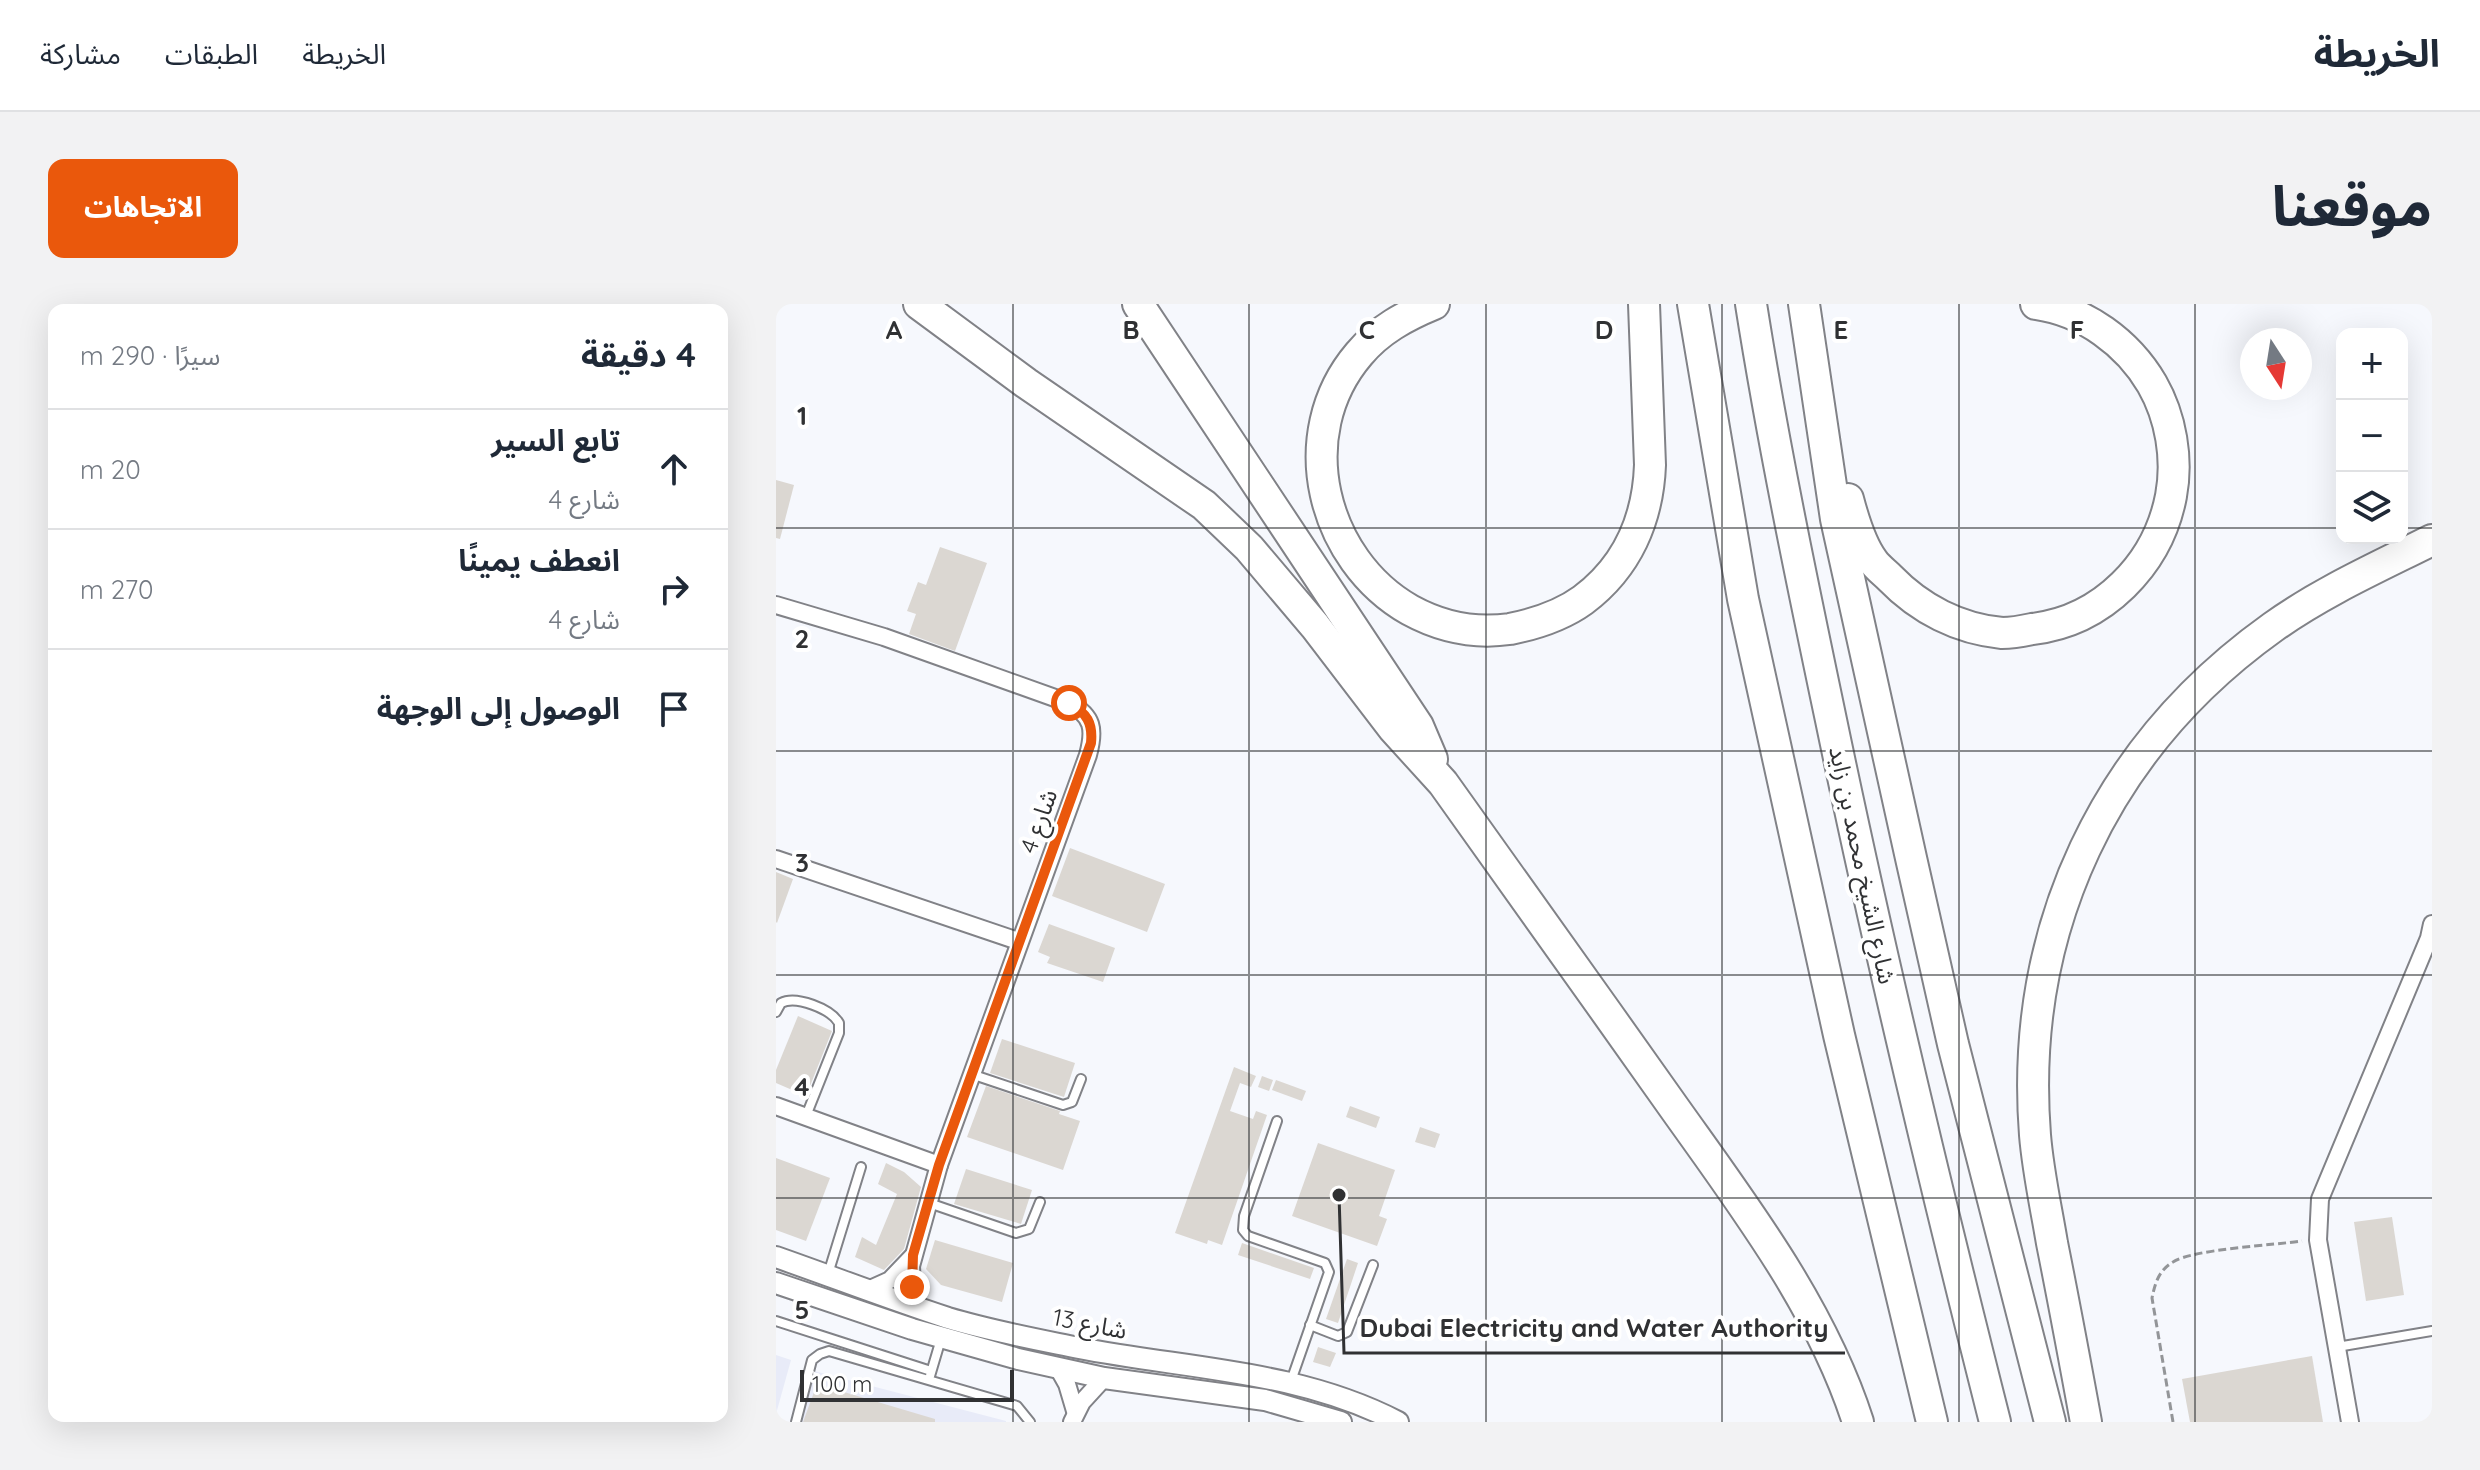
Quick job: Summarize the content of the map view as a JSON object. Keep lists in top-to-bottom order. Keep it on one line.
{"streets":{"highway":["شارع الشيخ محمد بن زايد"],"street":["شارع 4","شارع 13"]},"crossings":[["شارع 4","شارع 13"]],"places":["Dubai Electricity and Water Authority"],"scale_bar":"100 m","north":"bottom","page":{"header":"الخريطة","nav":["الخريطة","الطبقات","مشاركة"],"title":"موقعنا","buttons":"الاتجاهات","heading":["4 دقيقة","سيرًا · 290 m"],"map_buttons":["+","−"],"list":[["تابع السير","شارع 4","20 m"],["انعطف يمينًا","شارع 4","270 m"],"الوصول إلى الوجهة"],"scale":"100 m"},"grid":{"columns":["A","B","C","D","E","F"],"rows":["1","2","3","4","5"]}}
